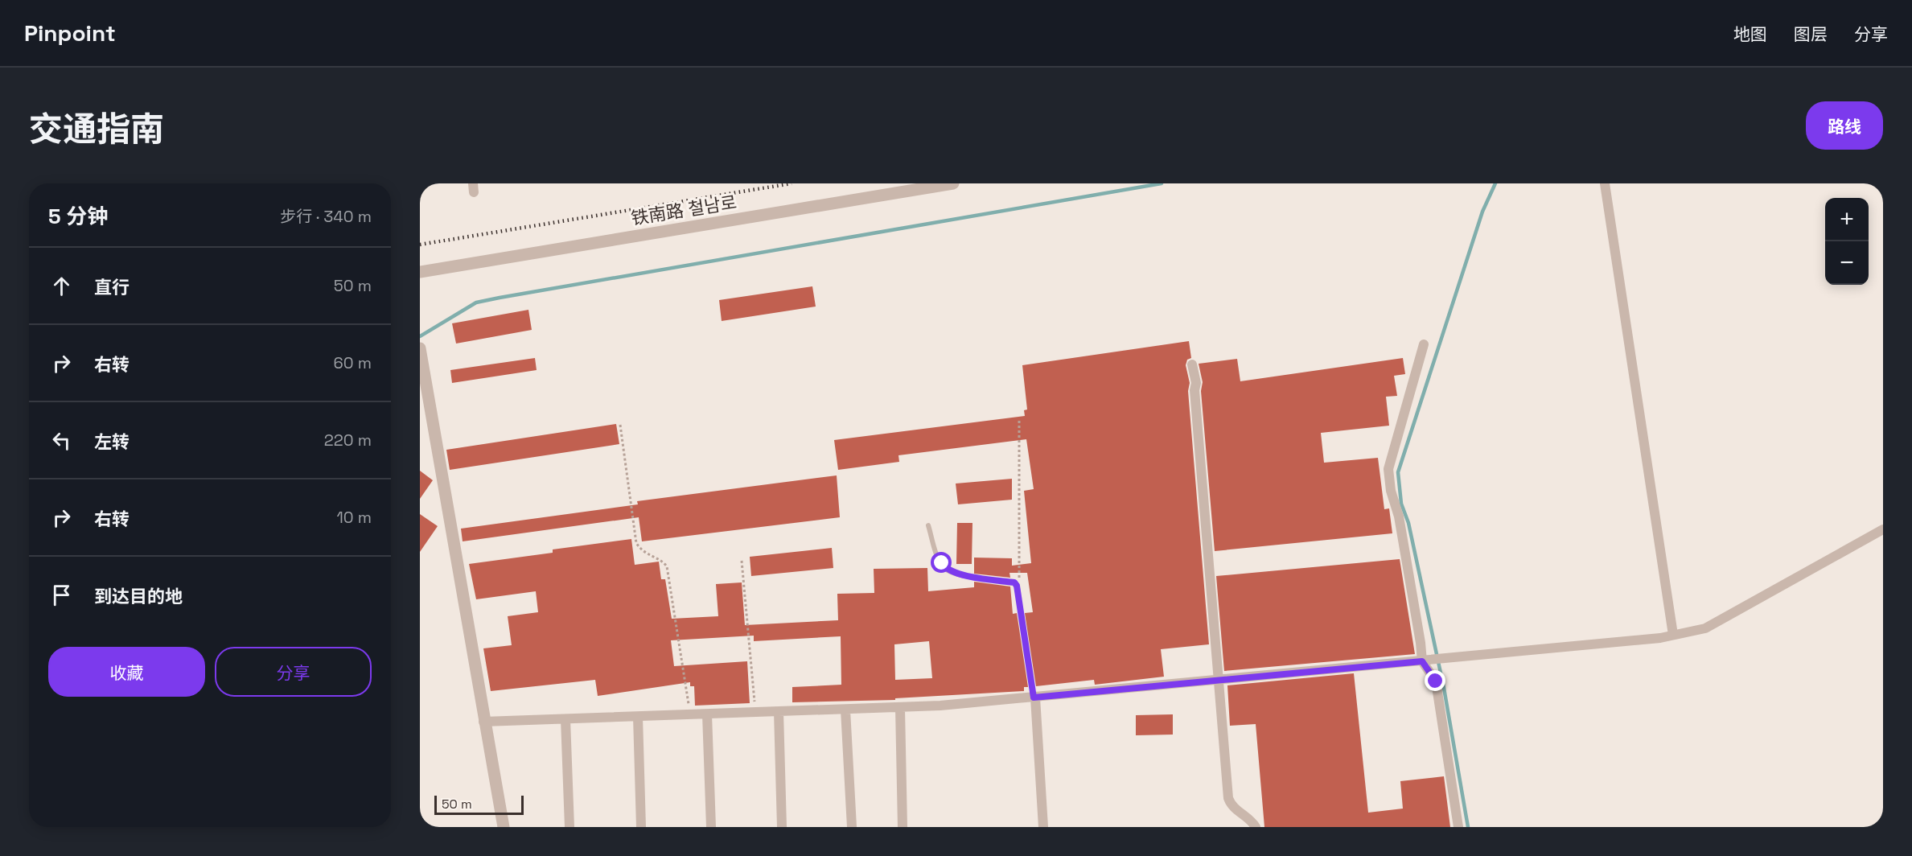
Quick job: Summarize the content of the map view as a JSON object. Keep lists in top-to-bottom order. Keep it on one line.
{"streets":{"street":["铁南路 철남로"]},"scale_bar":"50 m","page":{"header":"Pinpoint","nav":["地图","图层","分享"],"title":"交通指南","buttons":["路线",["收藏","分享"]],"heading":["5 分钟","步行 · 340 m"],"map_buttons":["+","−"],"list":[["直行","50 m"],["右转","60 m"],["左转","220 m"],["右转","10 m"],"到达目的地"],"scale":"50 m"}}
